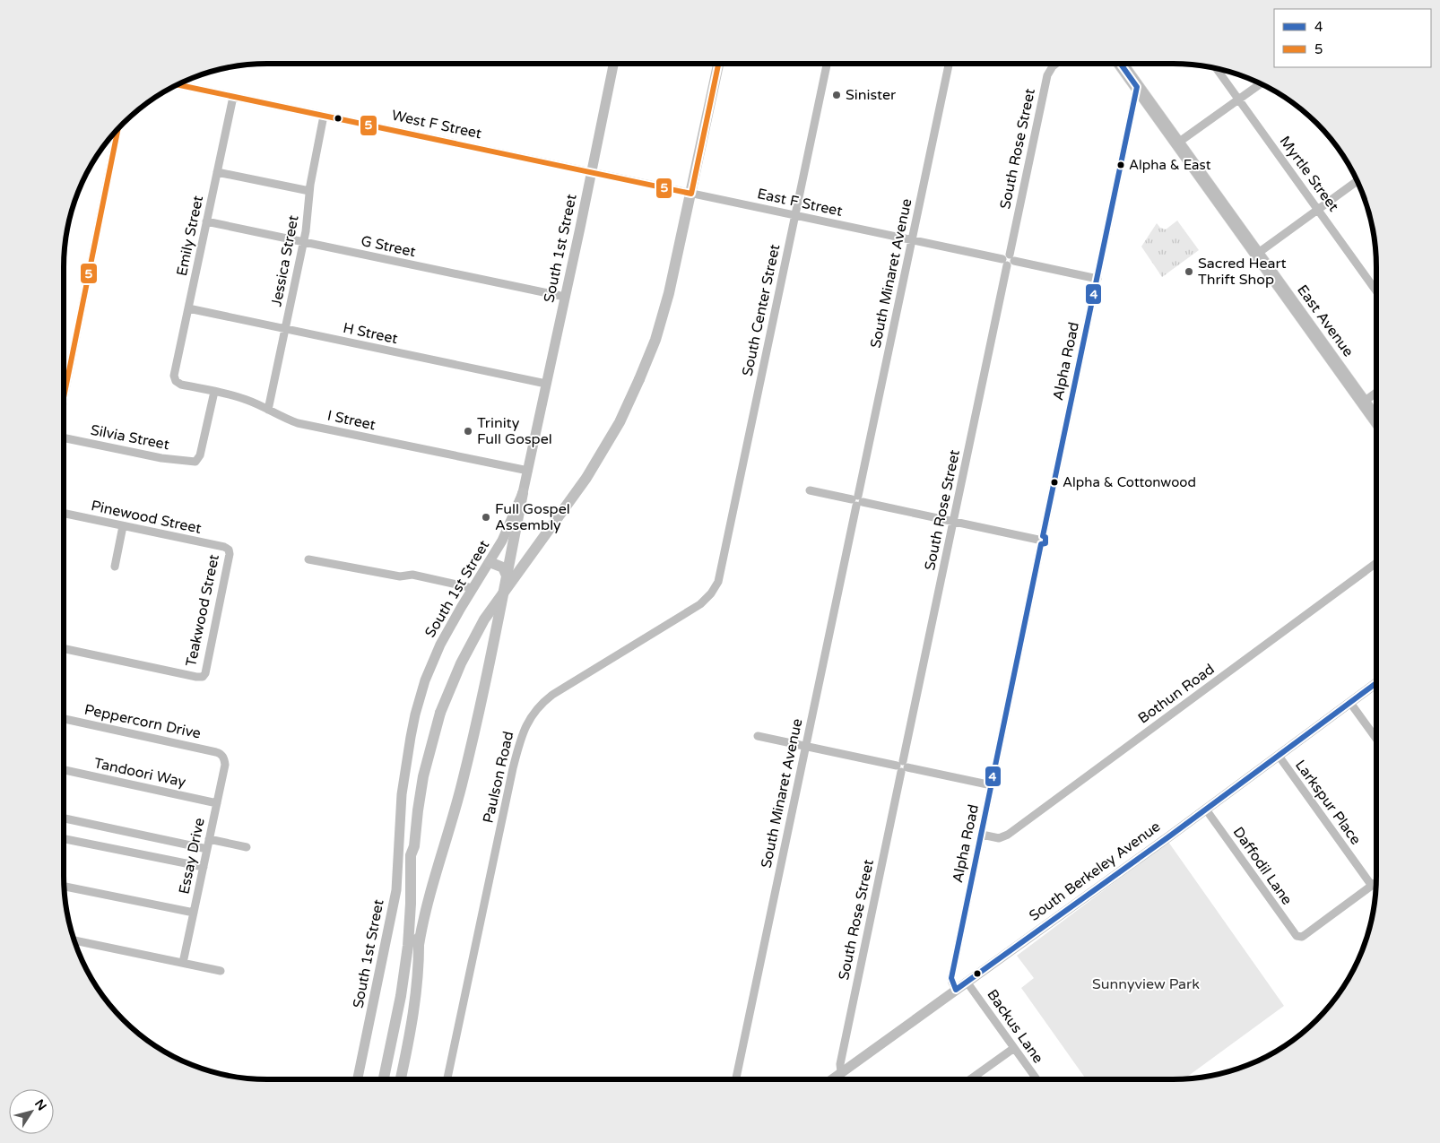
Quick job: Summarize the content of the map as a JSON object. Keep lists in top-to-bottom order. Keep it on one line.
{"streets":{"main road":["East Avenue"],"street":["West F Street","South Rose Street","Myrtle Street","East F Street","Emily Street","G Street","South 1st Street","Jessica Street","South Minaret Avenue","South Center Street","H Street","Alpha Road","I Street","Silvia Street","Pinewood Street","Teakwood Street","Bothun Road","Peppercorn Drive","Tandoori Way","Paulson Road","Larkspur Place","Essay Drive","Daffodil Lane","South Berkeley Avenue","Backus Lane"]},"crossings":[["West F Street","East F Street"],["West F Street","Emily Street"],["West F Street","South 1st Street"],["West F Street","Jessica Street"],["South Rose Street","East F Street"],["South Rose Street","South Berkeley Avenue"],["East F Street","South 1st Street"],["East F Street","South Minaret Avenue"],["East F Street","South Center Street"],["East F Street","Alpha Road"],["Emily Street","G Street"],["Emily Street","H Street"],["Emily Street","I Street"],["G Street","South 1st Street"],["G Street","Jessica Street"],["South 1st Street","H Street"],["South 1st Street","I Street"],["Jessica Street","H Street"],["Jessica Street","I Street"],["South Center Street","Paulson Road"],["East Avenue","Alpha Road"],["Alpha Road","Bothun Road"],["Alpha Road","South Berkeley Avenue"],["I Street","Silvia Street"],["Pinewood Street","Teakwood Street"],["Peppercorn Drive","Essay Drive"],["Tandoori Way","Essay Drive"],["Larkspur Place","Daffodil Lane"],["Larkspur Place","South Berkeley Avenue"],["Daffodil Lane","South Berkeley Avenue"],["South Berkeley Avenue","Backus Lane"]],"parks":["Sunnyview Park"],"places":["Sinister","Alpha & East","Sacred Heart Thrift Shop","Trinity Full Gospel","Alpha & Cottonwood","Full Gospel Assembly"],"lines":["transit line 4","transit line 5"],"legend":["4","5"],"north":"top right"}
